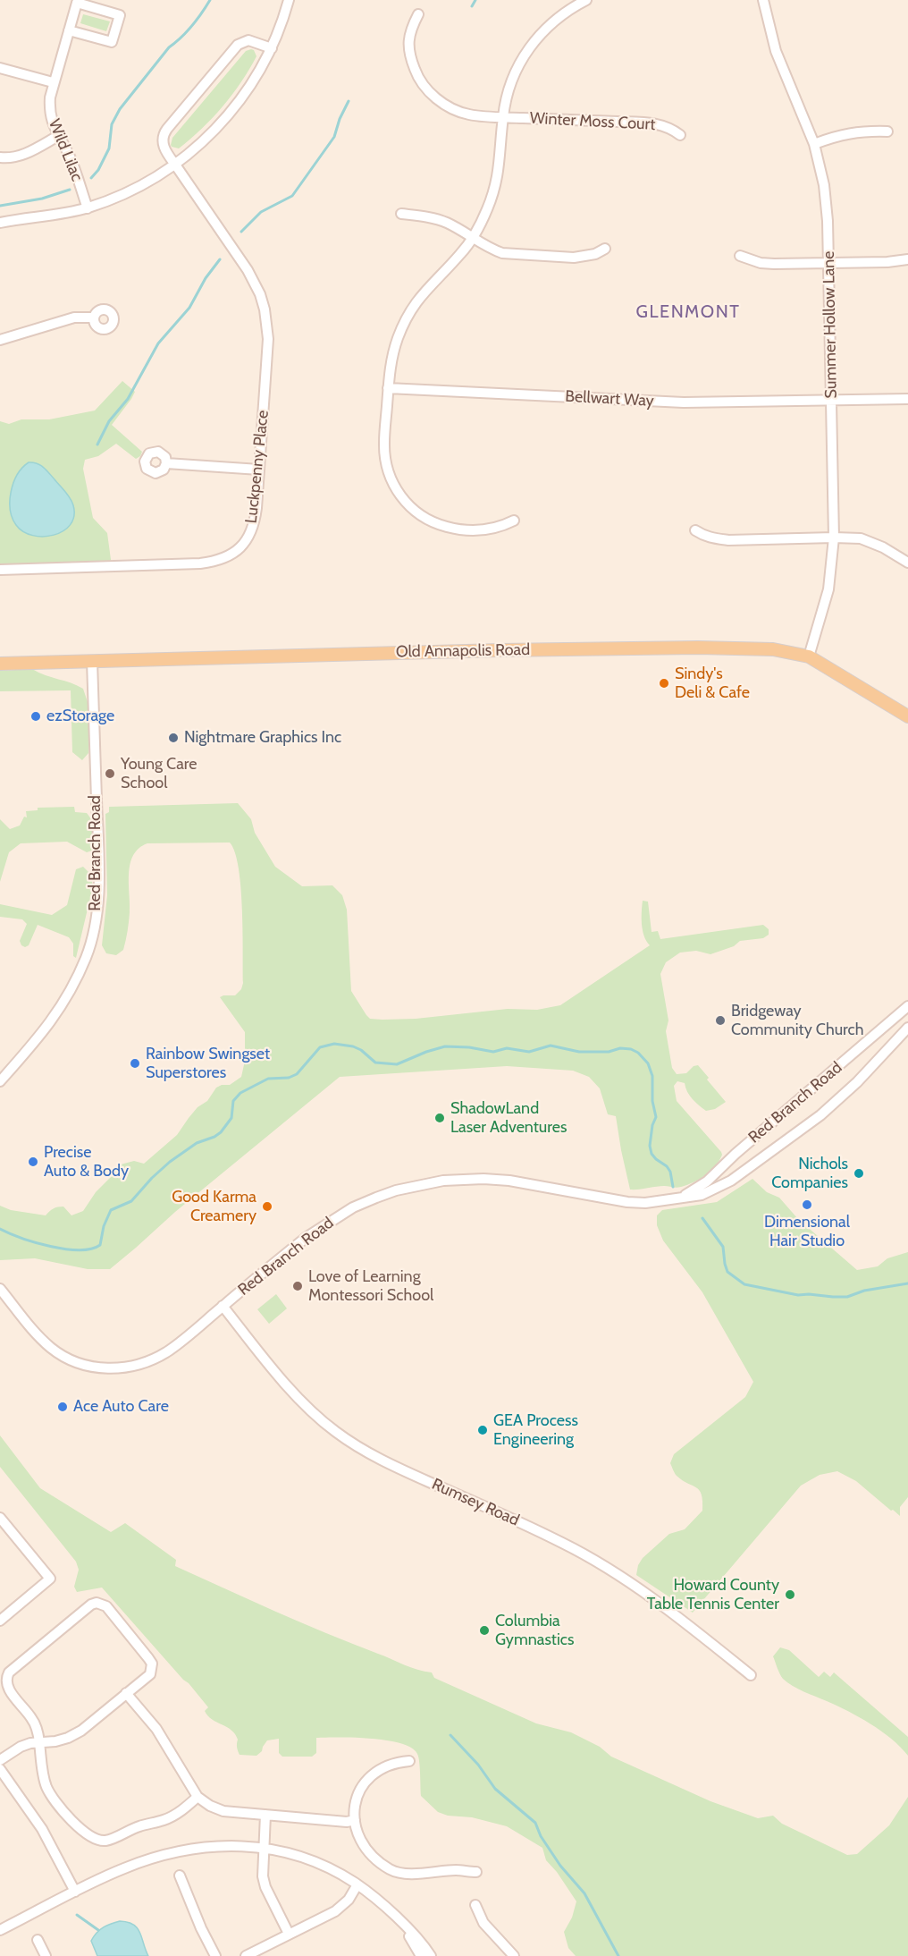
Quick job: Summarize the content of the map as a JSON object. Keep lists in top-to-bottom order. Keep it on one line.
{"streets":{"main road":["Old Annapolis Road"],"street":["Winter Moss Court","Wild Lilac","Summer Hollow Lane","Bellwart Way","Luckpenny Place","Red Branch Road","Rumsey Road"]},"crossings":[["Summer Hollow Lane","Bellwart Way"],["Summer Hollow Lane","Old Annapolis Road"],["Old Annapolis Road","Red Branch Road"],["Red Branch Road","Rumsey Road"]],"districts":["GLENMONT"],"places":["Sindy's Deli & Cafe","ezStorage","Nightmare Graphics Inc","Young Care School","Bridgeway Community Church","Rainbow Swingset Superstores","ShadowLand Laser Adventures","Precise Auto & Body","Nichols Companies","Dimensional Hair Studio","Good Karma Creamery","Love of Learning Montessori School","Ace Auto Care","GEA Process Engineering","Howard County Table Tennis Center","Columbia Gymnastics"]}
